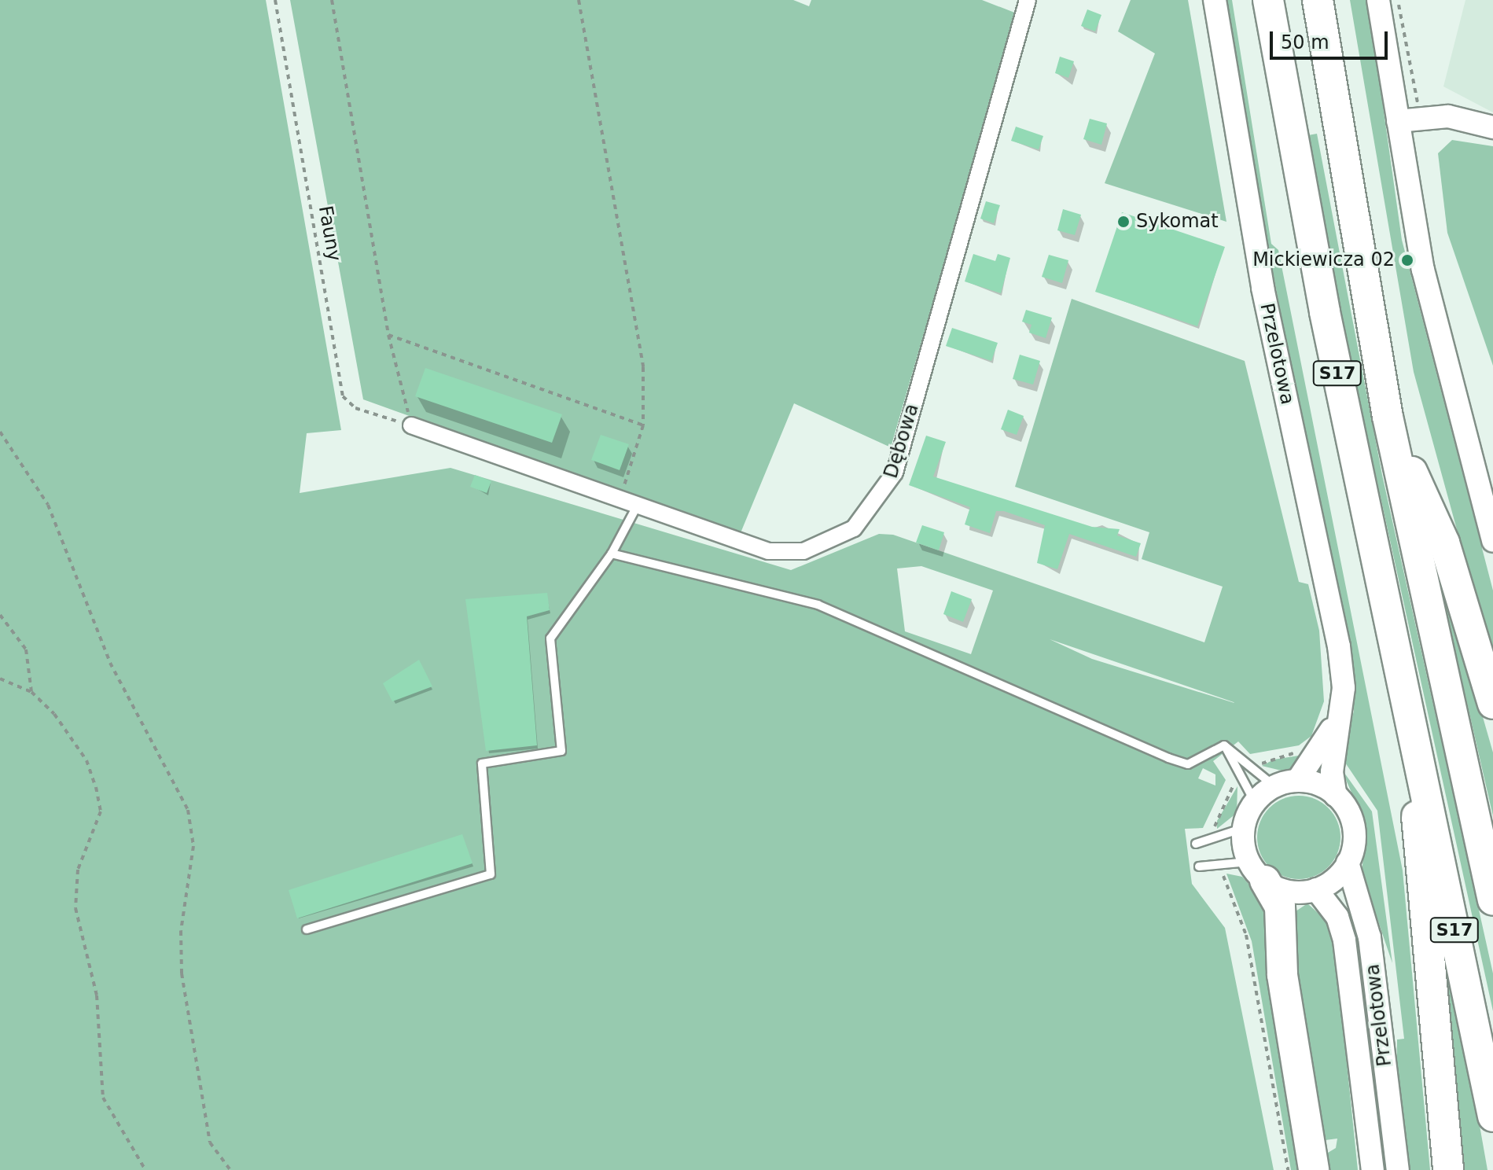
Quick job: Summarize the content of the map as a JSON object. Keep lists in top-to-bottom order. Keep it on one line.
{"streets":{"highway":["S17"],"street":["Przelotowa","Dębowa"],"path":["Fauny"]},"crossings":[["Fauny","Dębowa"]],"places":["Sykomat","Mickiewicza 02"],"scale_bar":"50 m"}
